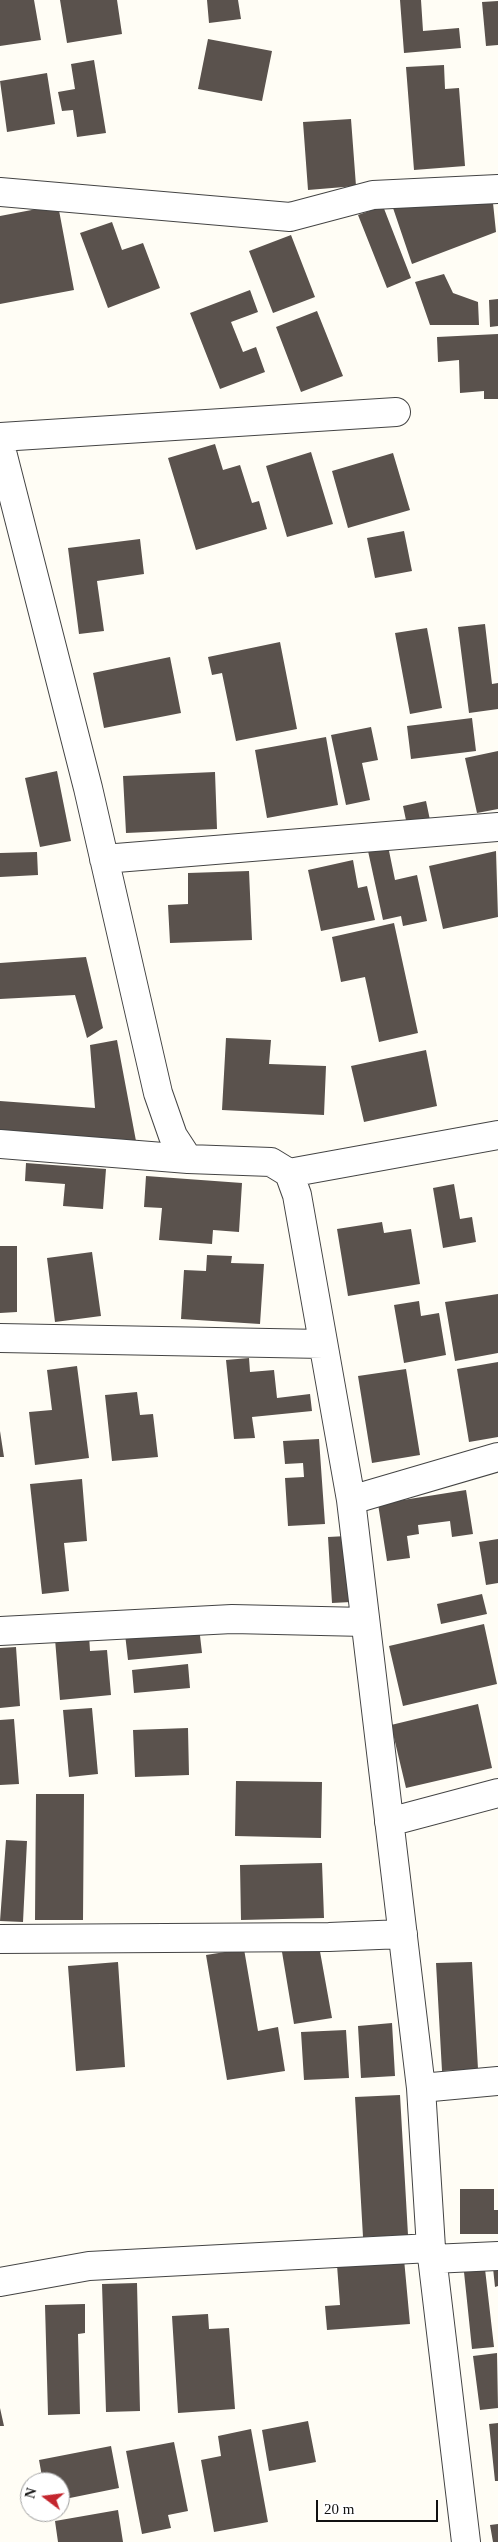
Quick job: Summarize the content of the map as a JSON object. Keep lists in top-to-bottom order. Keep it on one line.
{"scale_bar":"20 m","north":"left"}
